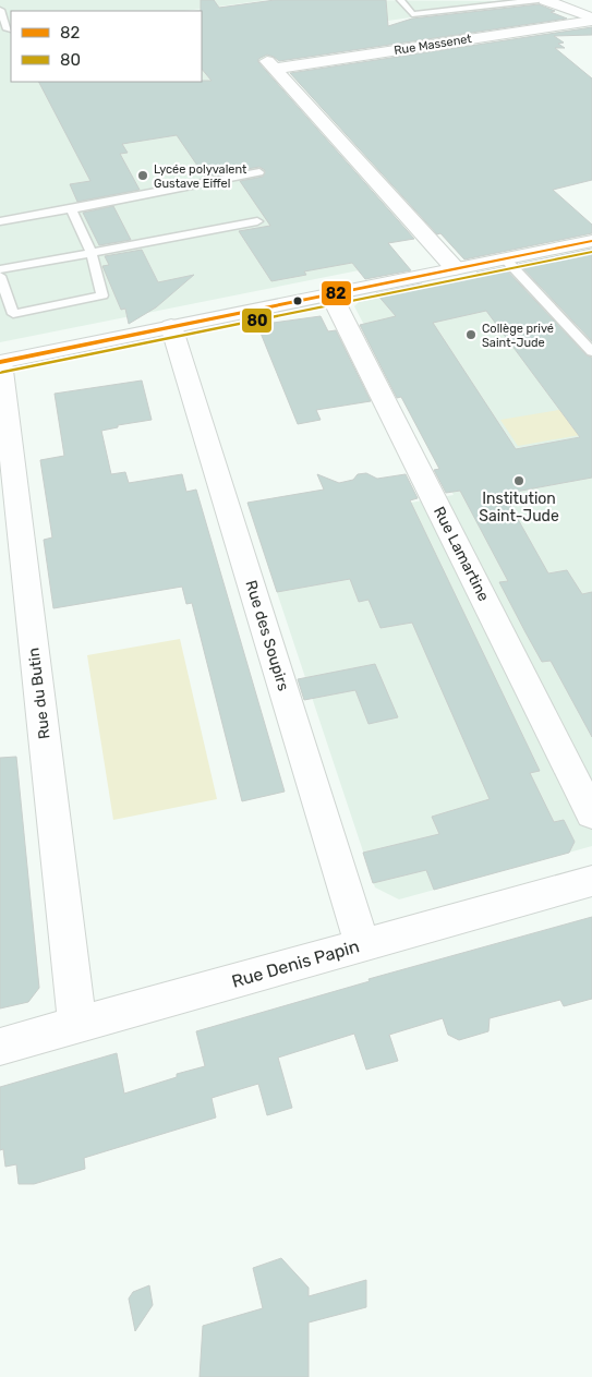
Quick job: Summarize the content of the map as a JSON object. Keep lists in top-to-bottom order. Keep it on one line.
{"streets":{"street":["Rue Massenet","Rue Lamartine","Rue des Soupirs","Rue du Butin","Rue Denis Papin"]},"crossings":[["Rue des Soupirs","Rue Denis Papin"],["Rue du Butin","Rue Denis Papin"]],"places":["Lycée polyvalent Gustave Eiffel","Collège privé Saint-Jude","Institution Saint-Jude"],"lines":["transit line 82","transit line 80"],"legend":["82","80"]}
